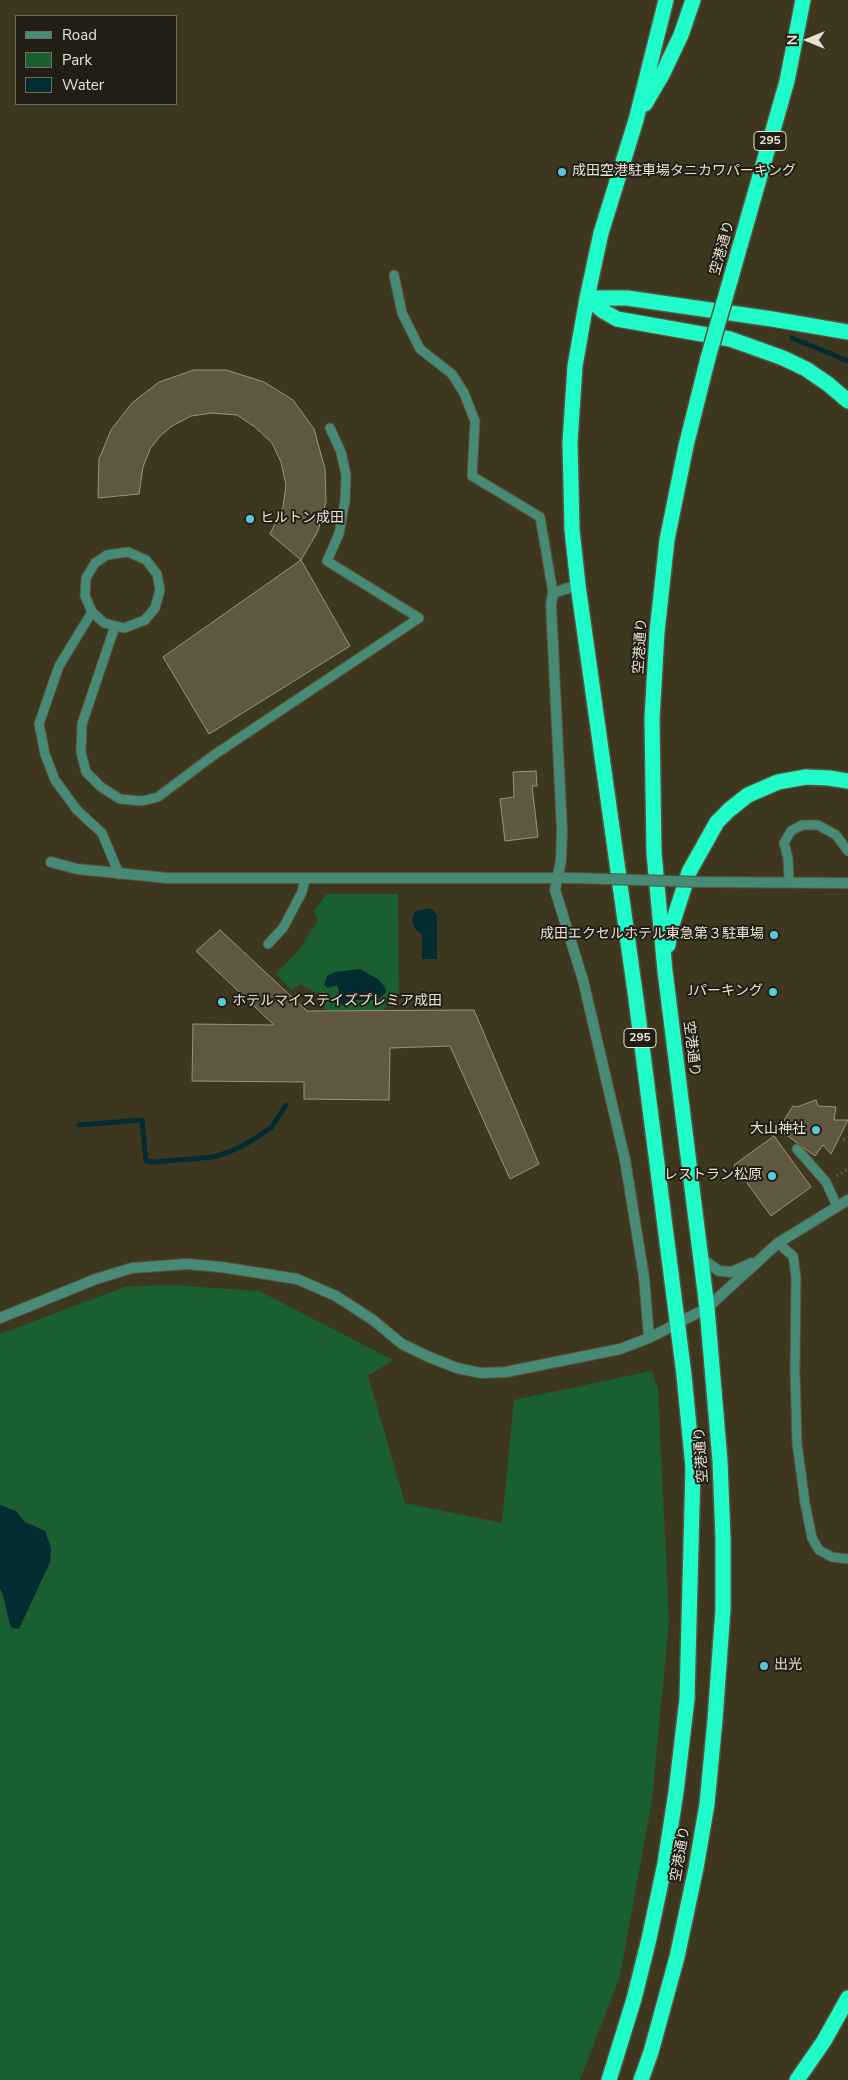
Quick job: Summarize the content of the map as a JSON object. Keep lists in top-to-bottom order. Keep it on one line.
{"streets":{"highway":["295","空港通り"]},"places":["成田空港駐車場タニカワパーキング","ヒルトン成田","成田エクセルホテル東急第３駐車場","Jパーキング","ホテルマイステイズプレミア成田","大山神社","レストラン松原","出光"],"legend":["Road","Park","Water"],"north":"left"}
